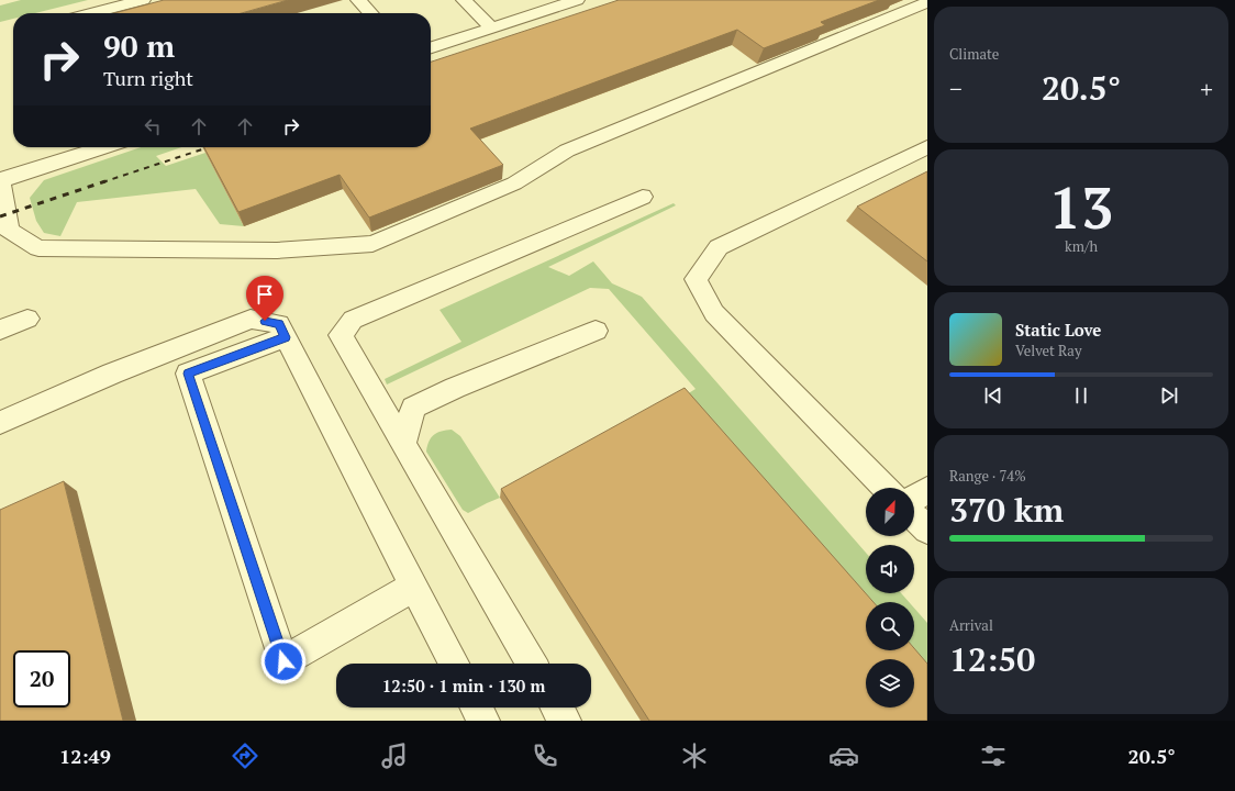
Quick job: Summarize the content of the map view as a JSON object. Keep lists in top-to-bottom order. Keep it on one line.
{"north":"top right","page":{"tile":["Climate",["13","km/h"],["Range · 74%","370 km"],["Arrival","12:50"]],"turn":["90 m","Turn right"],"heat":["−","20.5°","+"],"song":["Static Love","Velvet Ray"],"limit":"20","trip":"12:50 · 1 min · 130 m","tabs":["12:49","20.5°"]}}
